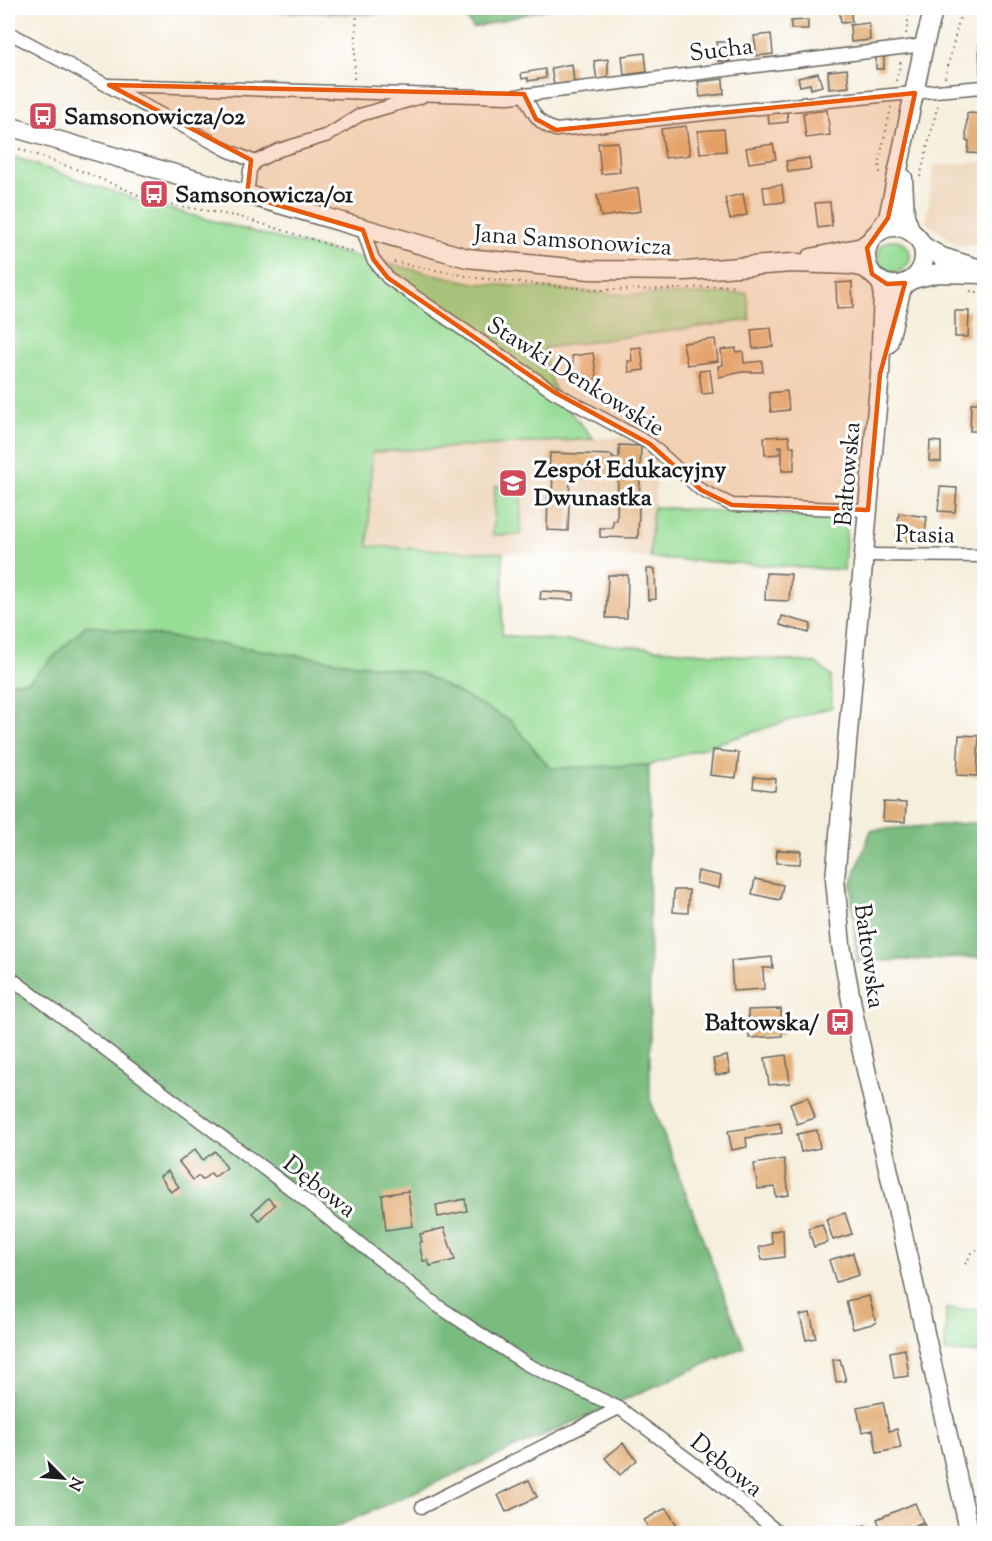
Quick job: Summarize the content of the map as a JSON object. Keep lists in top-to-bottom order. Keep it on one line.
{"streets":{"main road":["Jana Samsonowicza","Bałtowska"],"street":["Sucha","Stawki Denkowskie","Ptasia","Dębowa"]},"crossings":[["Jana Samsonowicza","Stawki Denkowskie"],["Jana Samsonowicza","Bałtowska"],["Stawki Denkowskie","Bałtowska"],["Bałtowska","Ptasia"]],"places":{"bus stop":["Samsonowicza/02","Samsonowicza/01","Bałtowska/"],"school or university":["Zespół Edukacyjny Dwunastka"]},"north":"bottom right"}
